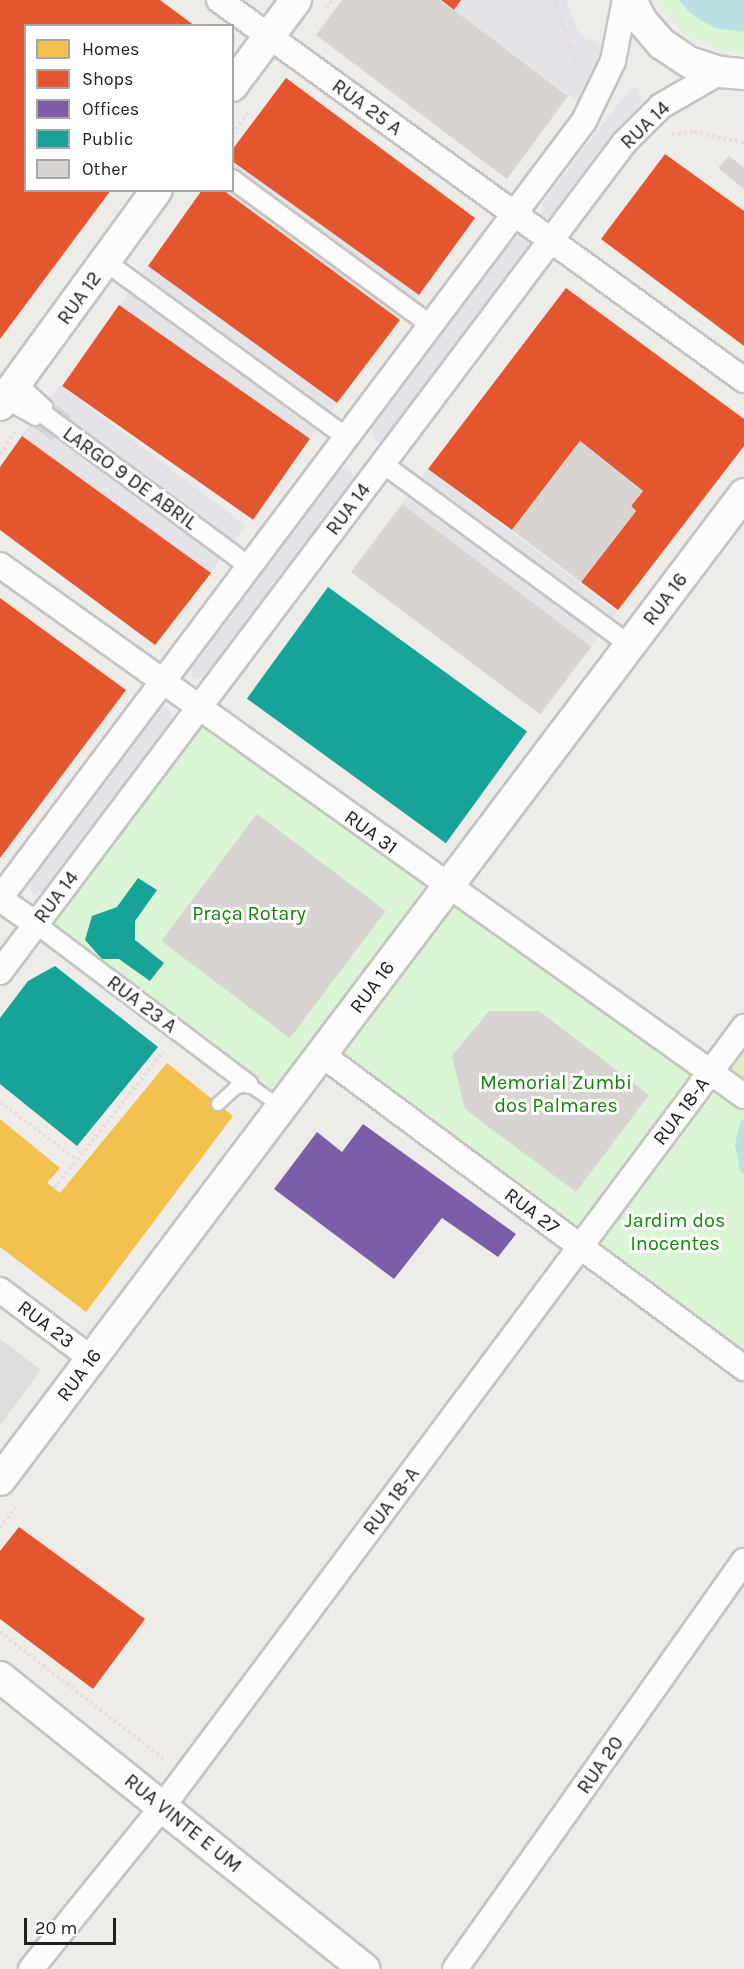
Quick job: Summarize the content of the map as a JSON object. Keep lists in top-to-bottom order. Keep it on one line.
{"streets":{"street":["RUA 25 A","RUA 14","RUA 12","LARGO 9 DE ABRIL","RUA 16","RUA 31","RUA 23 A","RUA 18-A","RUA 27","RUA 23","RUA 20","RUA VINTE E UM"]},"crossings":[["RUA 25 A","RUA 14"],["RUA 14","RUA 31"],["RUA 14","RUA 23 A"],["RUA 12","LARGO 9 DE ABRIL"],["RUA 16","RUA 31"],["RUA 16","RUA 27"],["RUA 16","RUA 23"],["RUA 31","RUA 18-A"],["RUA 18-A","RUA 27"],["RUA 18-A","RUA VINTE E UM"]],"parks":["Praça Rotary","Memorial Zumbi dos Palmares","Jardim dos Inocentes"],"legend":["Homes","Shops","Offices","Public","Other"],"scale_bar":"20 m"}
